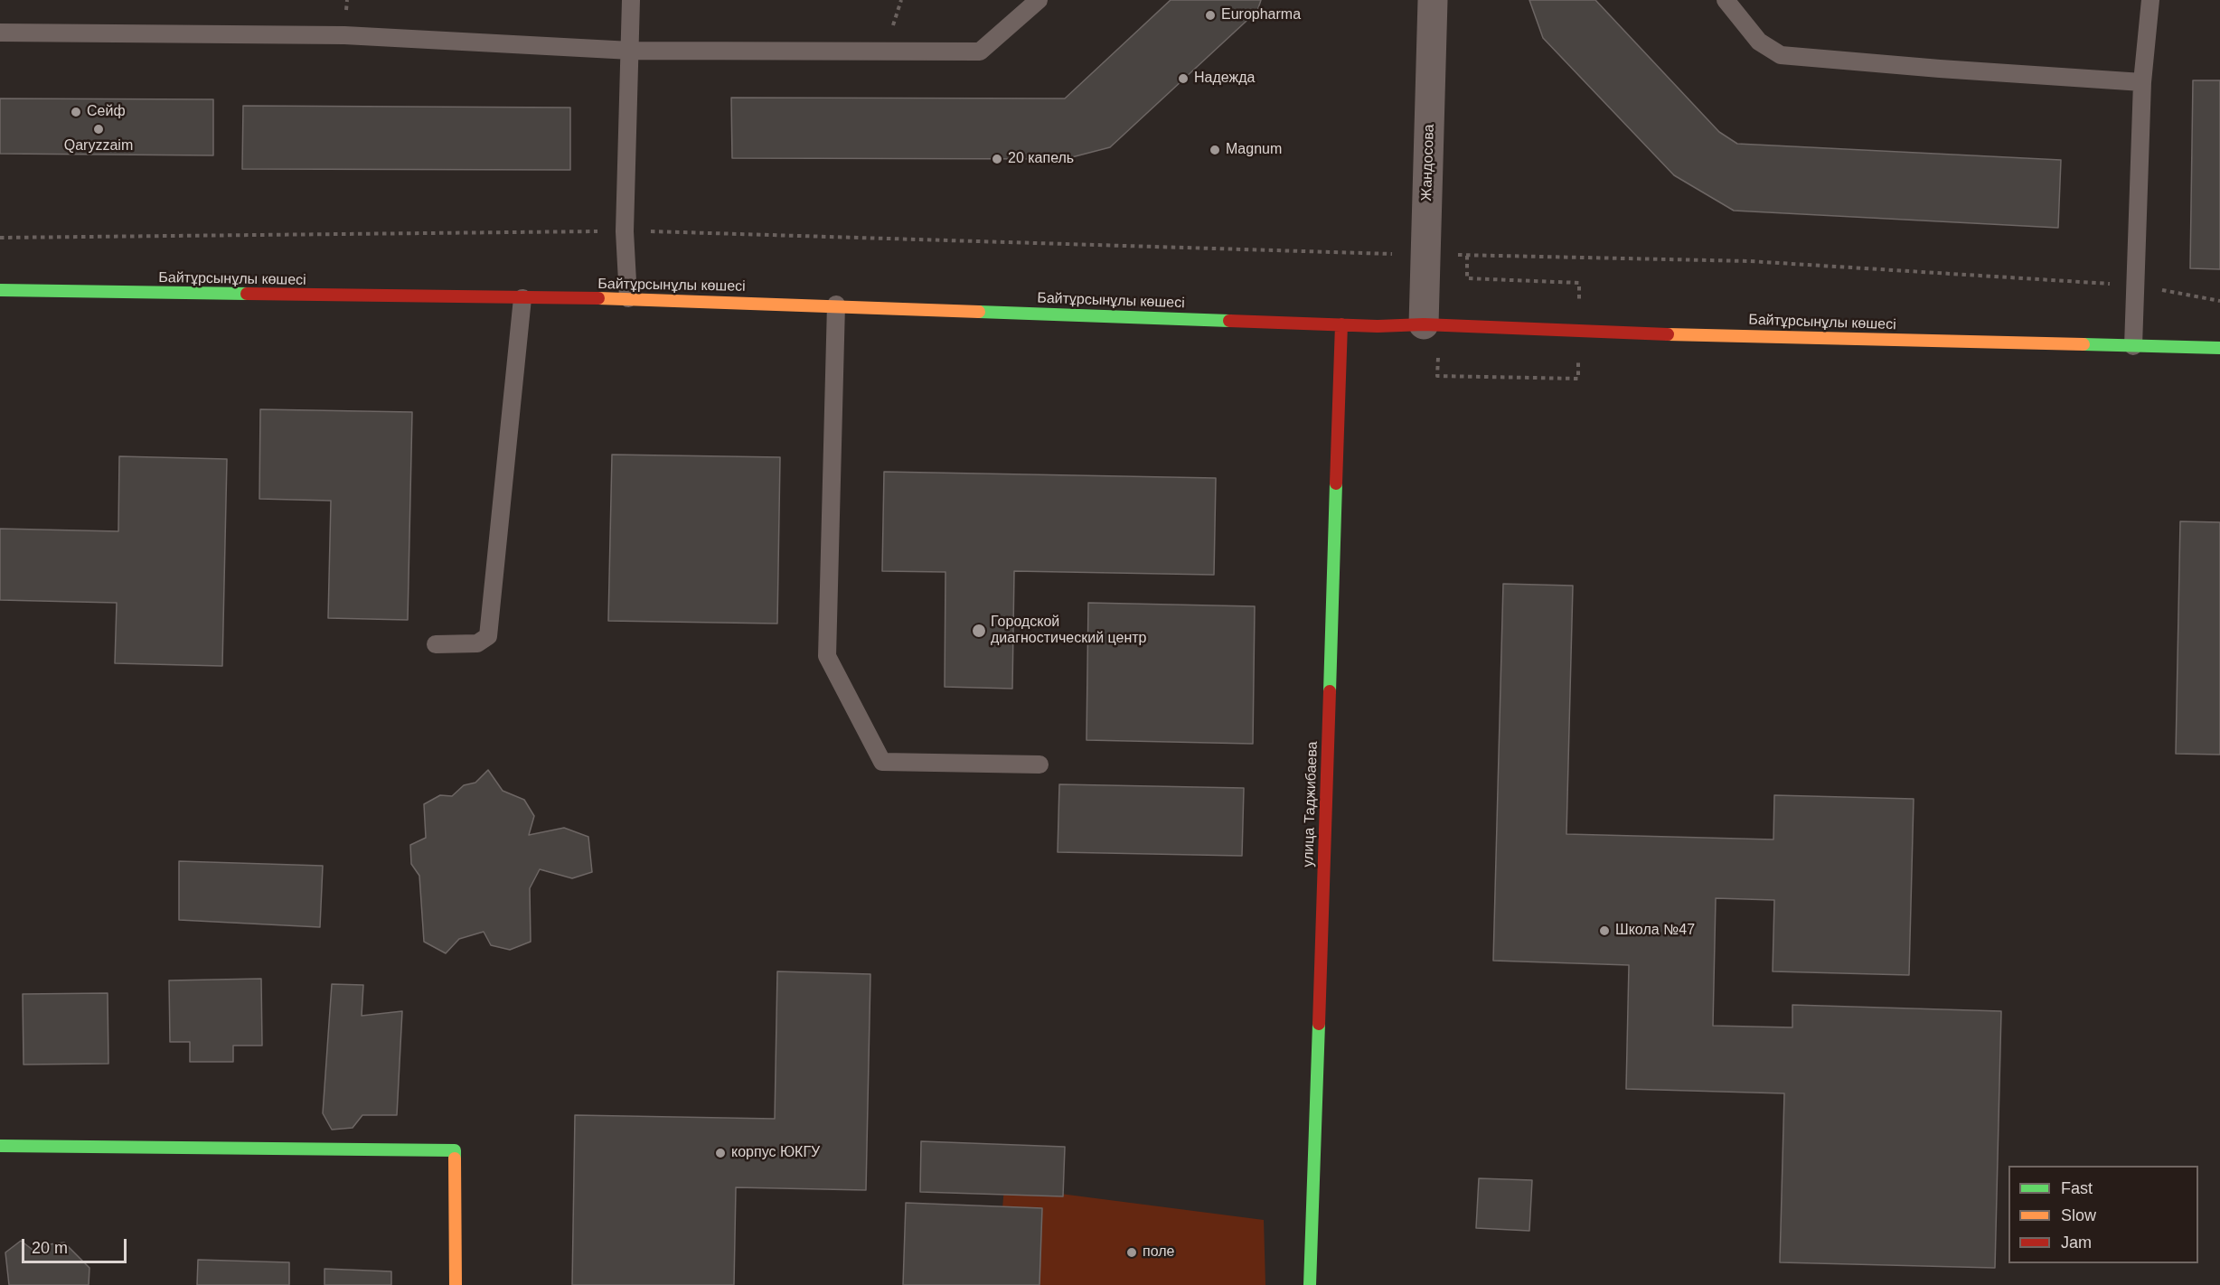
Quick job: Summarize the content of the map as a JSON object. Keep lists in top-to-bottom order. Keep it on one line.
{"streets":{"main road":["Байтұрсынұлы көшесі","улица Таджибаева"],"street":["Жандосова"]},"crossings":[["Жандосова","Байтұрсынұлы көшесі"],["Байтұрсынұлы көшесі","улица Таджибаева"]],"places":["Europharma","Надежда","Сейф","Qaryzzaim","Magnum","20 капель","Городской диагностический центр","Школа №47","корпус ЮКГУ","поле"],"legend":["Fast","Slow","Jam"],"scale_bar":"20 m"}
